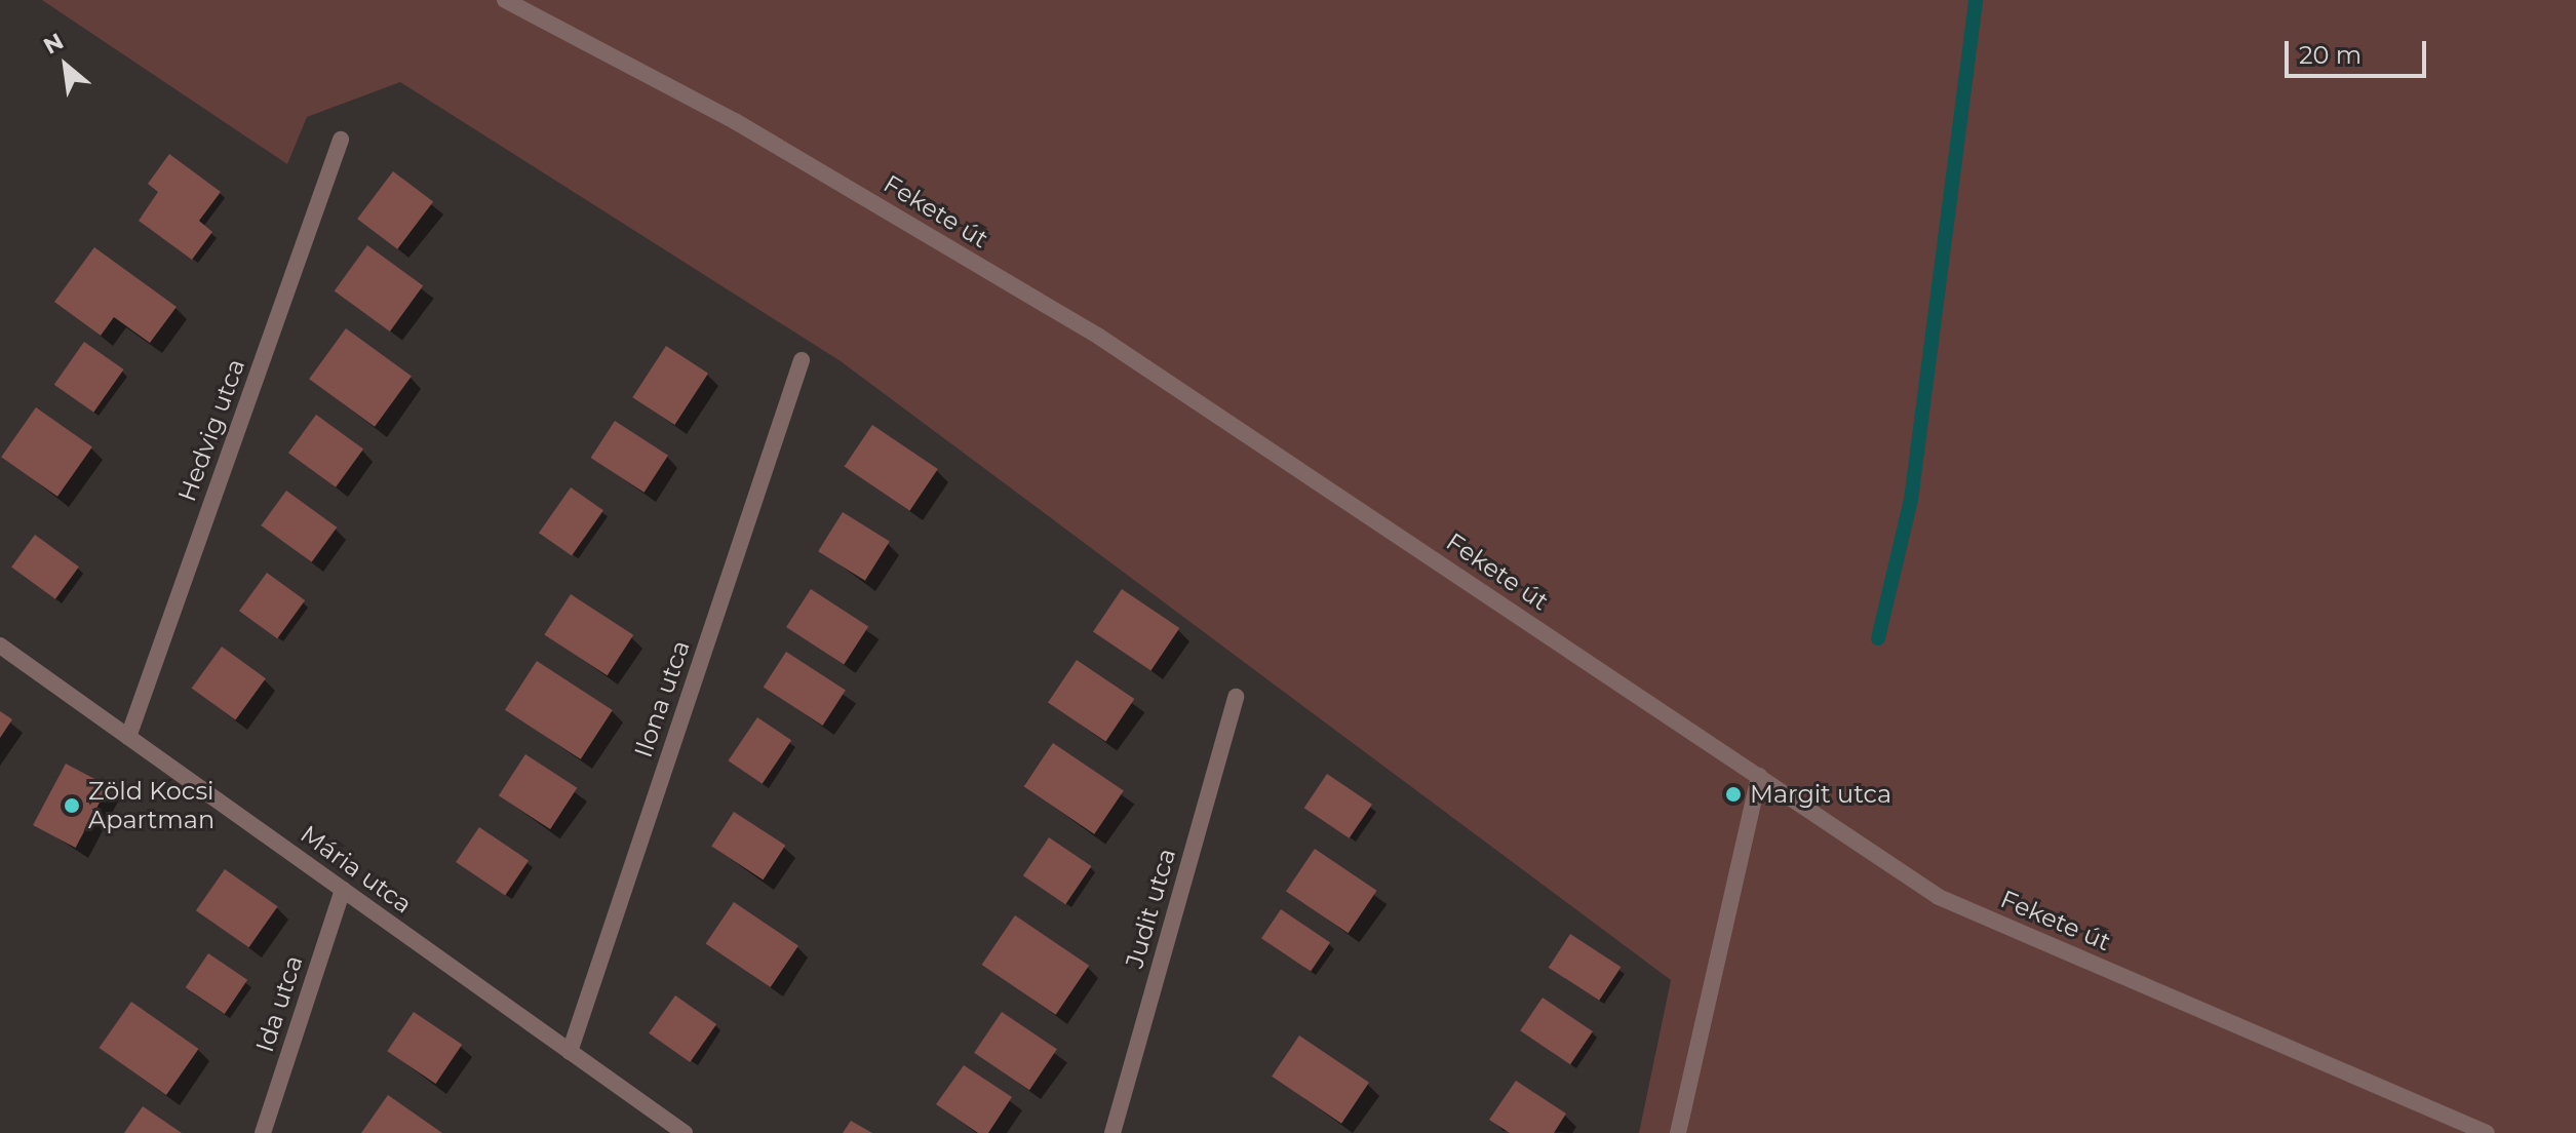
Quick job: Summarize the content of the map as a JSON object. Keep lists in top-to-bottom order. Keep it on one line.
{"streets":{"street":["Fekete út","Hedvig utca","Ilona utca","Mária utca","Judit utca","Ida utca"]},"crossings":[["Hedvig utca","Mária utca"],["Ilona utca","Mária utca"],["Mária utca","Ida utca"]],"places":["Margit utca","Zöld Kocsi Apartman"],"scale_bar":"20 m","north":"top left"}
